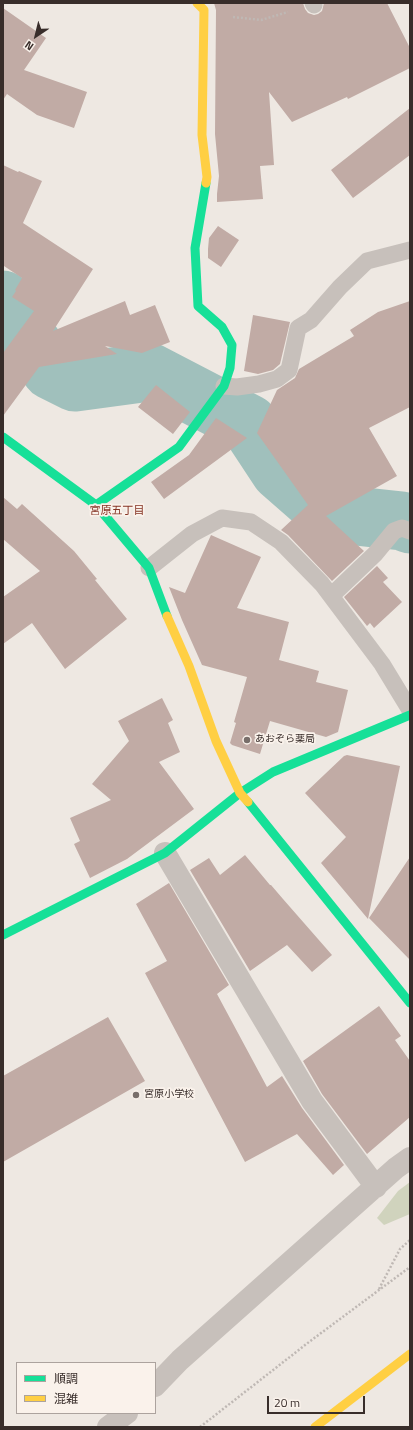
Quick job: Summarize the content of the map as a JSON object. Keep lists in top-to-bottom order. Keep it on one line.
{"districts":["宮原五丁目"],"places":["あおぞら薬局","宮原小学校"],"legend":["順調","混雑"],"scale_bar":"20 m","north":"bottom left"}
